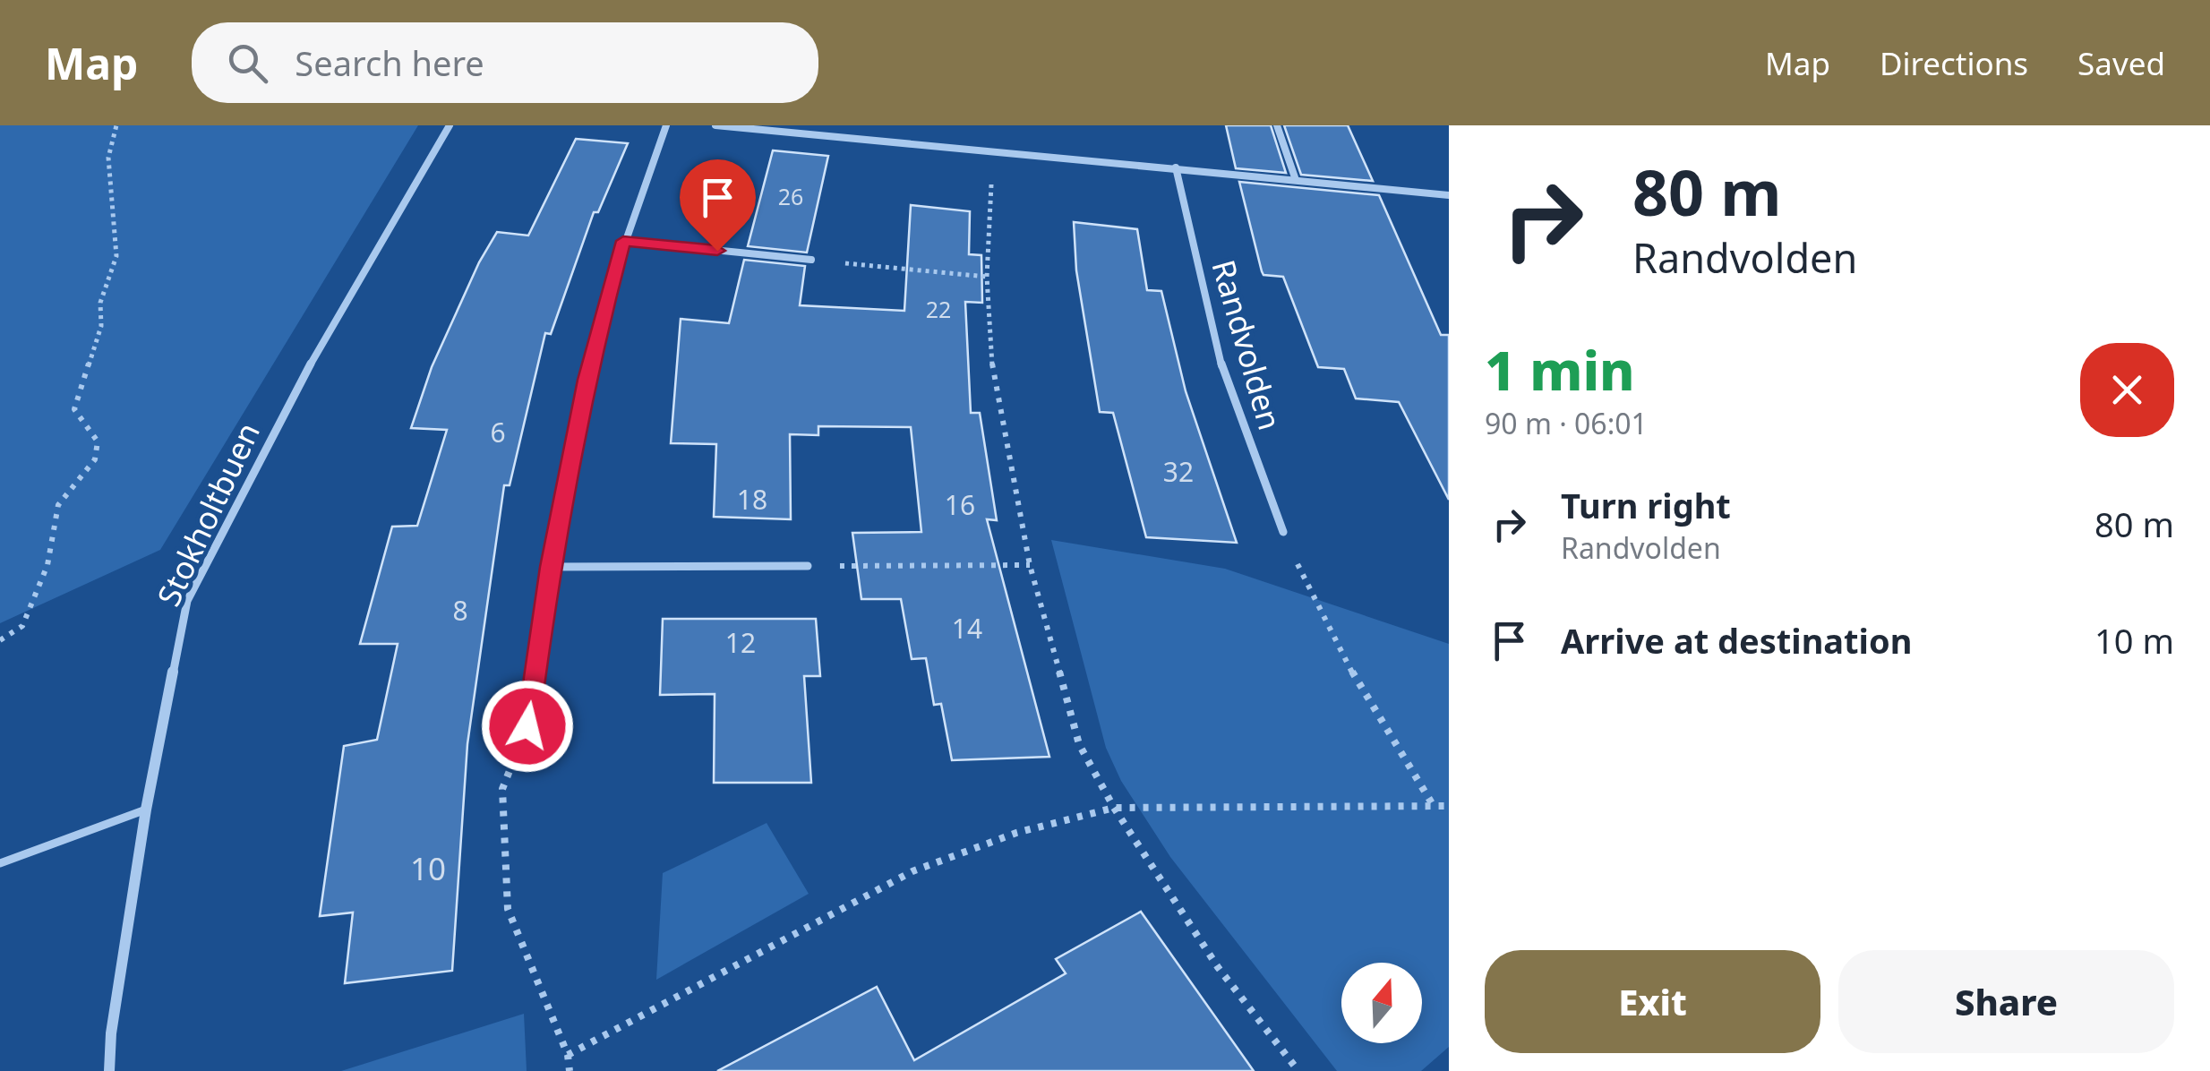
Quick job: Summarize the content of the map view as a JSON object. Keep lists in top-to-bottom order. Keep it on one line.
{"streets":{"street":["Randvolden","Stokholtbuen"]},"house_numbers":["26","22","6","32","18","16","8","14","12","10"],"north":"top","page":{"header":"Map","search":"Search here","nav":["Map","Directions","Saved"],"turn":["80 m","Randvolden"],"heading":["1 min","90 m · 06:01"],"list":[{"name":"Turn right","note":"Randvolden","value":"80 m"},{"name":"Arrive at destination","value":"10 m"}],"buttons":["Exit","Share"]}}
